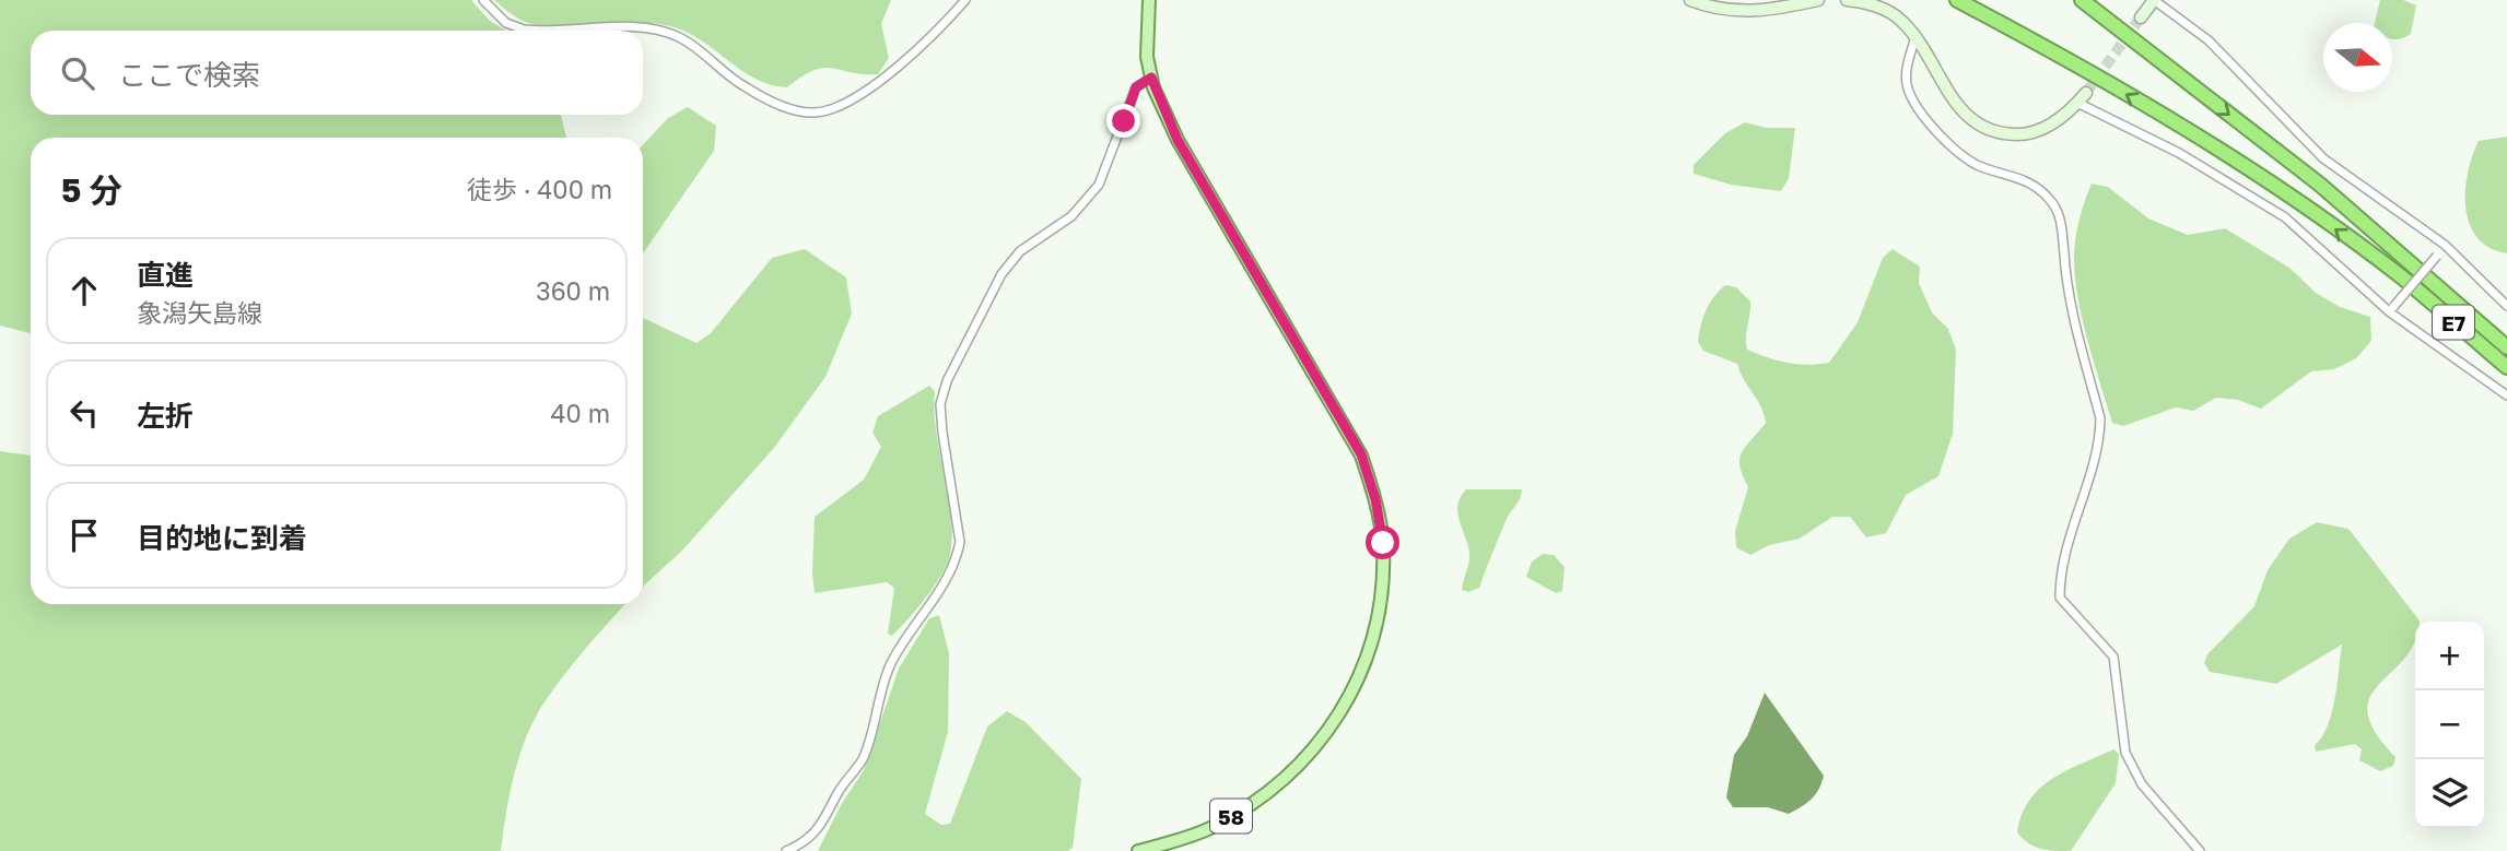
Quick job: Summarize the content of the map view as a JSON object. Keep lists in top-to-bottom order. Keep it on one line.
{"streets":{"highway":["E7"],"main road":["58"]},"north":"right","page":{"search":"ここで検索","heading":["5 分","徒歩 · 400 m"],"list":[["直進","象潟矢島線","360 m"],["左折","40 m"],"目的地に到着"],"map_buttons":["+","−"]}}
